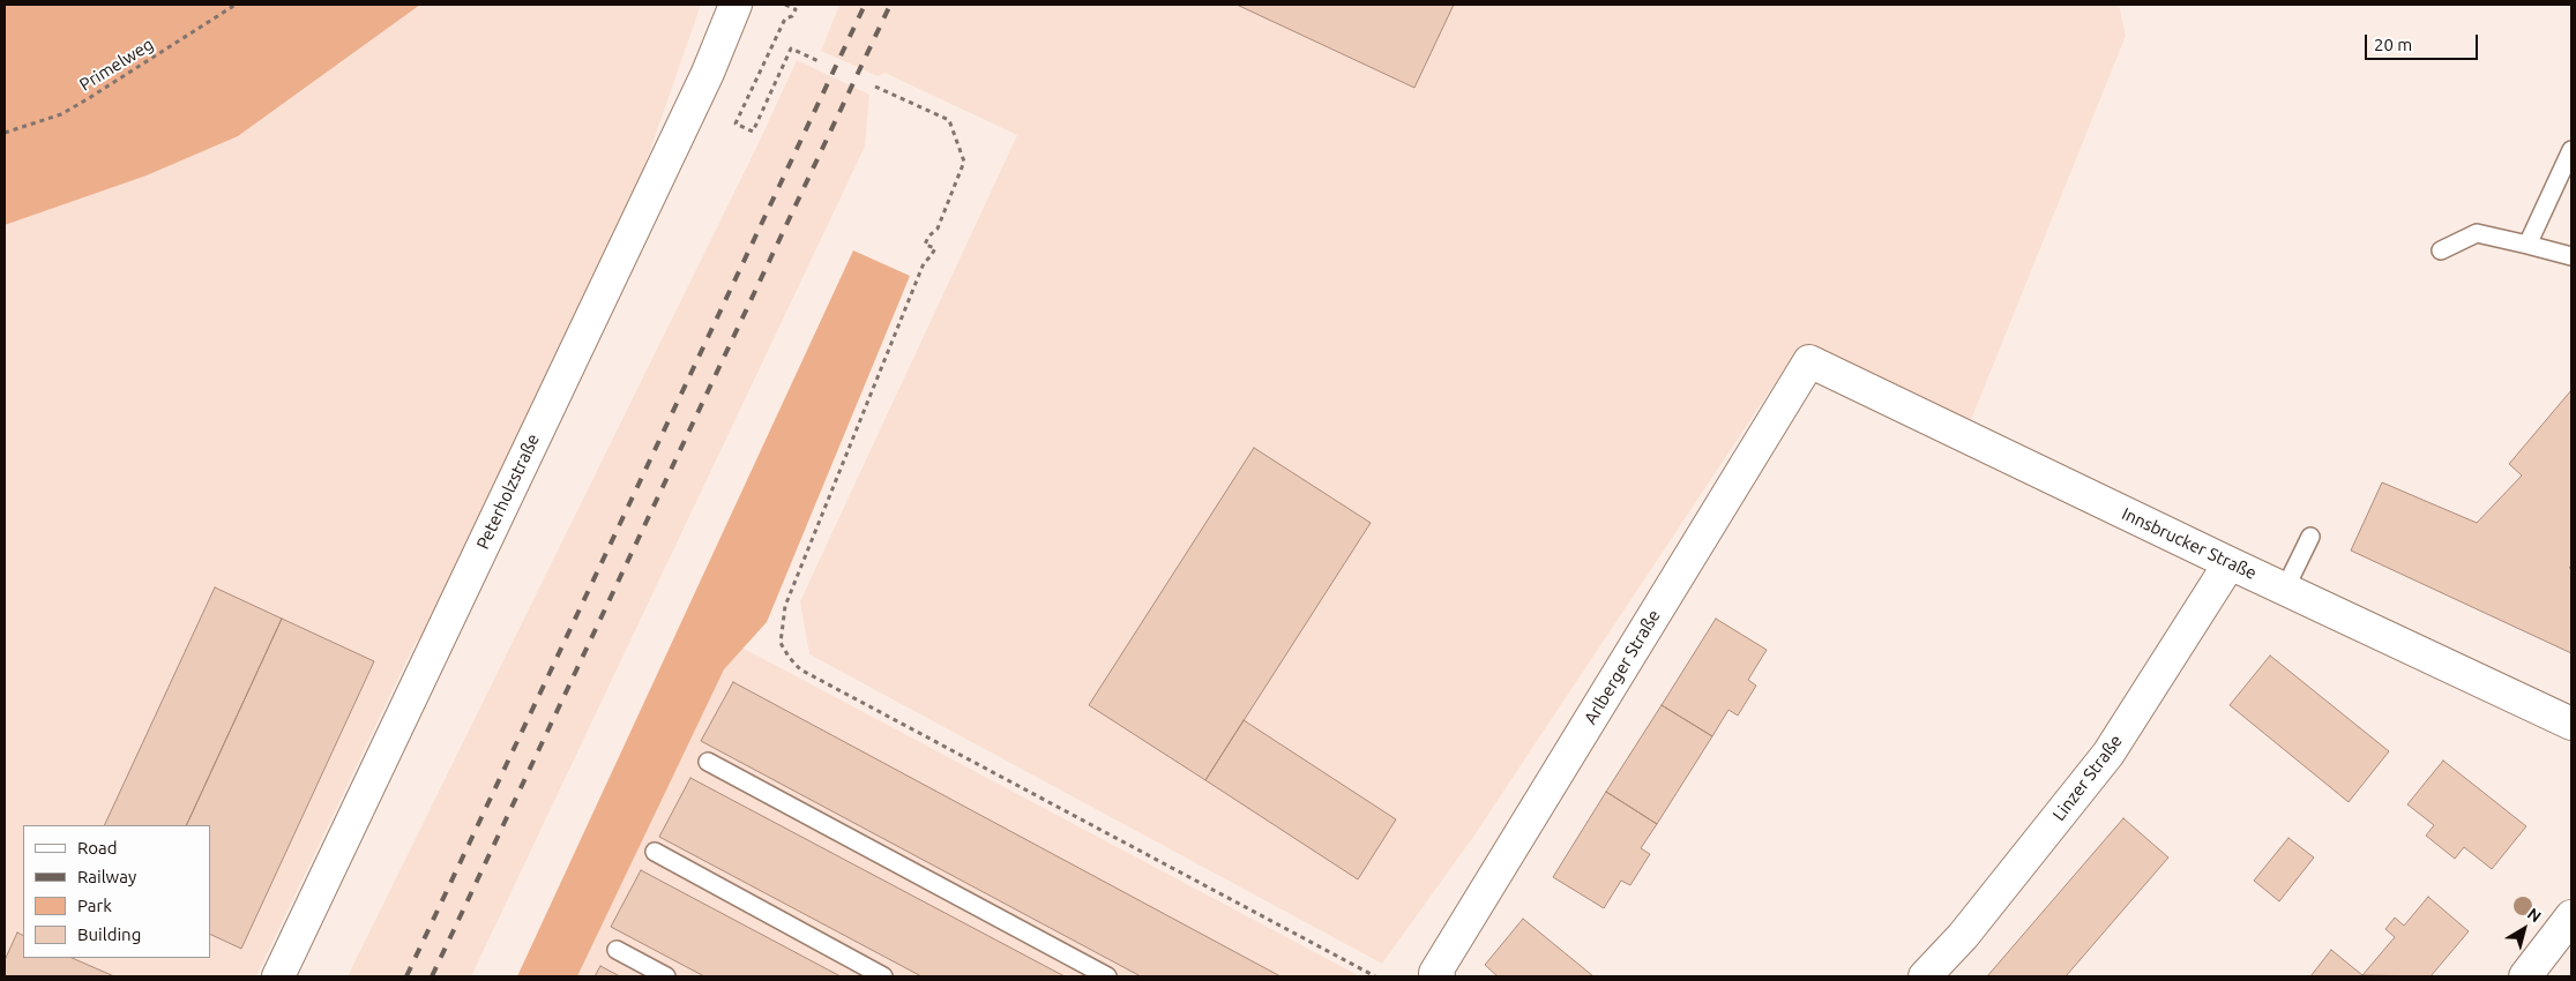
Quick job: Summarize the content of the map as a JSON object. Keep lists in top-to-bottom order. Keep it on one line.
{"streets":{"street":["Peterholzstraße","Innsbrucker Straße","Arlberger Straße","Linzer Straße"],"path":["Primelweg"]},"crossings":[["Innsbrucker Straße","Arlberger Straße"],["Innsbrucker Straße","Linzer Straße"]],"legend":["Road","Railway","Park","Building"],"scale_bar":"20 m","north":"top right"}
